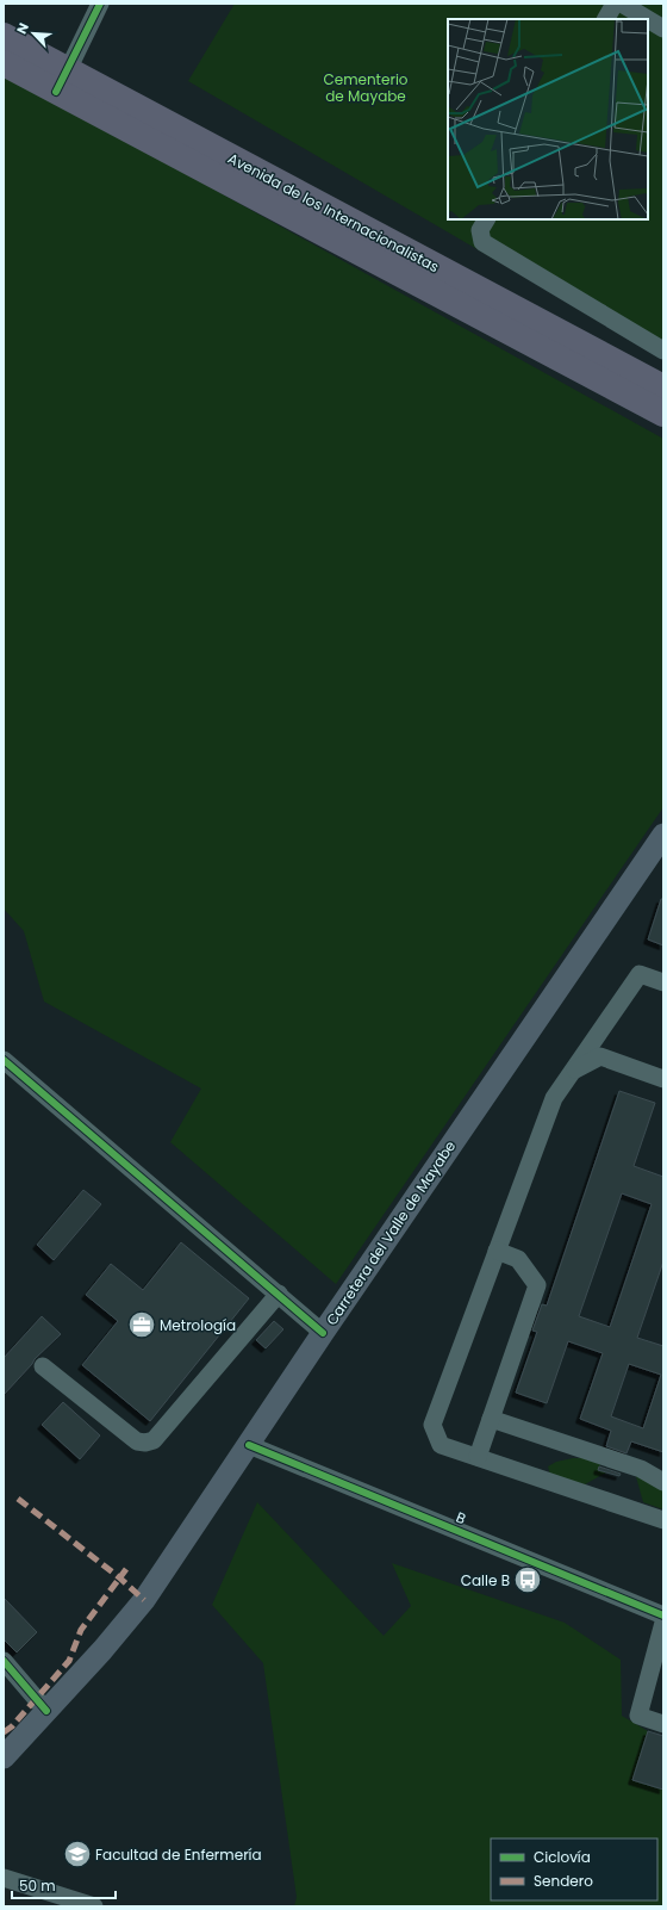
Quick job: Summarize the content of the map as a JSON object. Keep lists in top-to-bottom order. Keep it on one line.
{"streets":{"highway":["Avenida de los Internacionalistas"],"main road":["Carretera del Valle de Mayabe"],"street":["B"]},"crossings":[["Carretera del Valle de Mayabe","B"]],"parks":["Cementerio de Mayabe"],"places":{"office":["Metrología"],"bus stop":["Calle B"],"school or university":["Facultad de Enfermería"]},"legend":["Ciclovía","Sendero"],"scale_bar":"50 m","north":"top left"}
